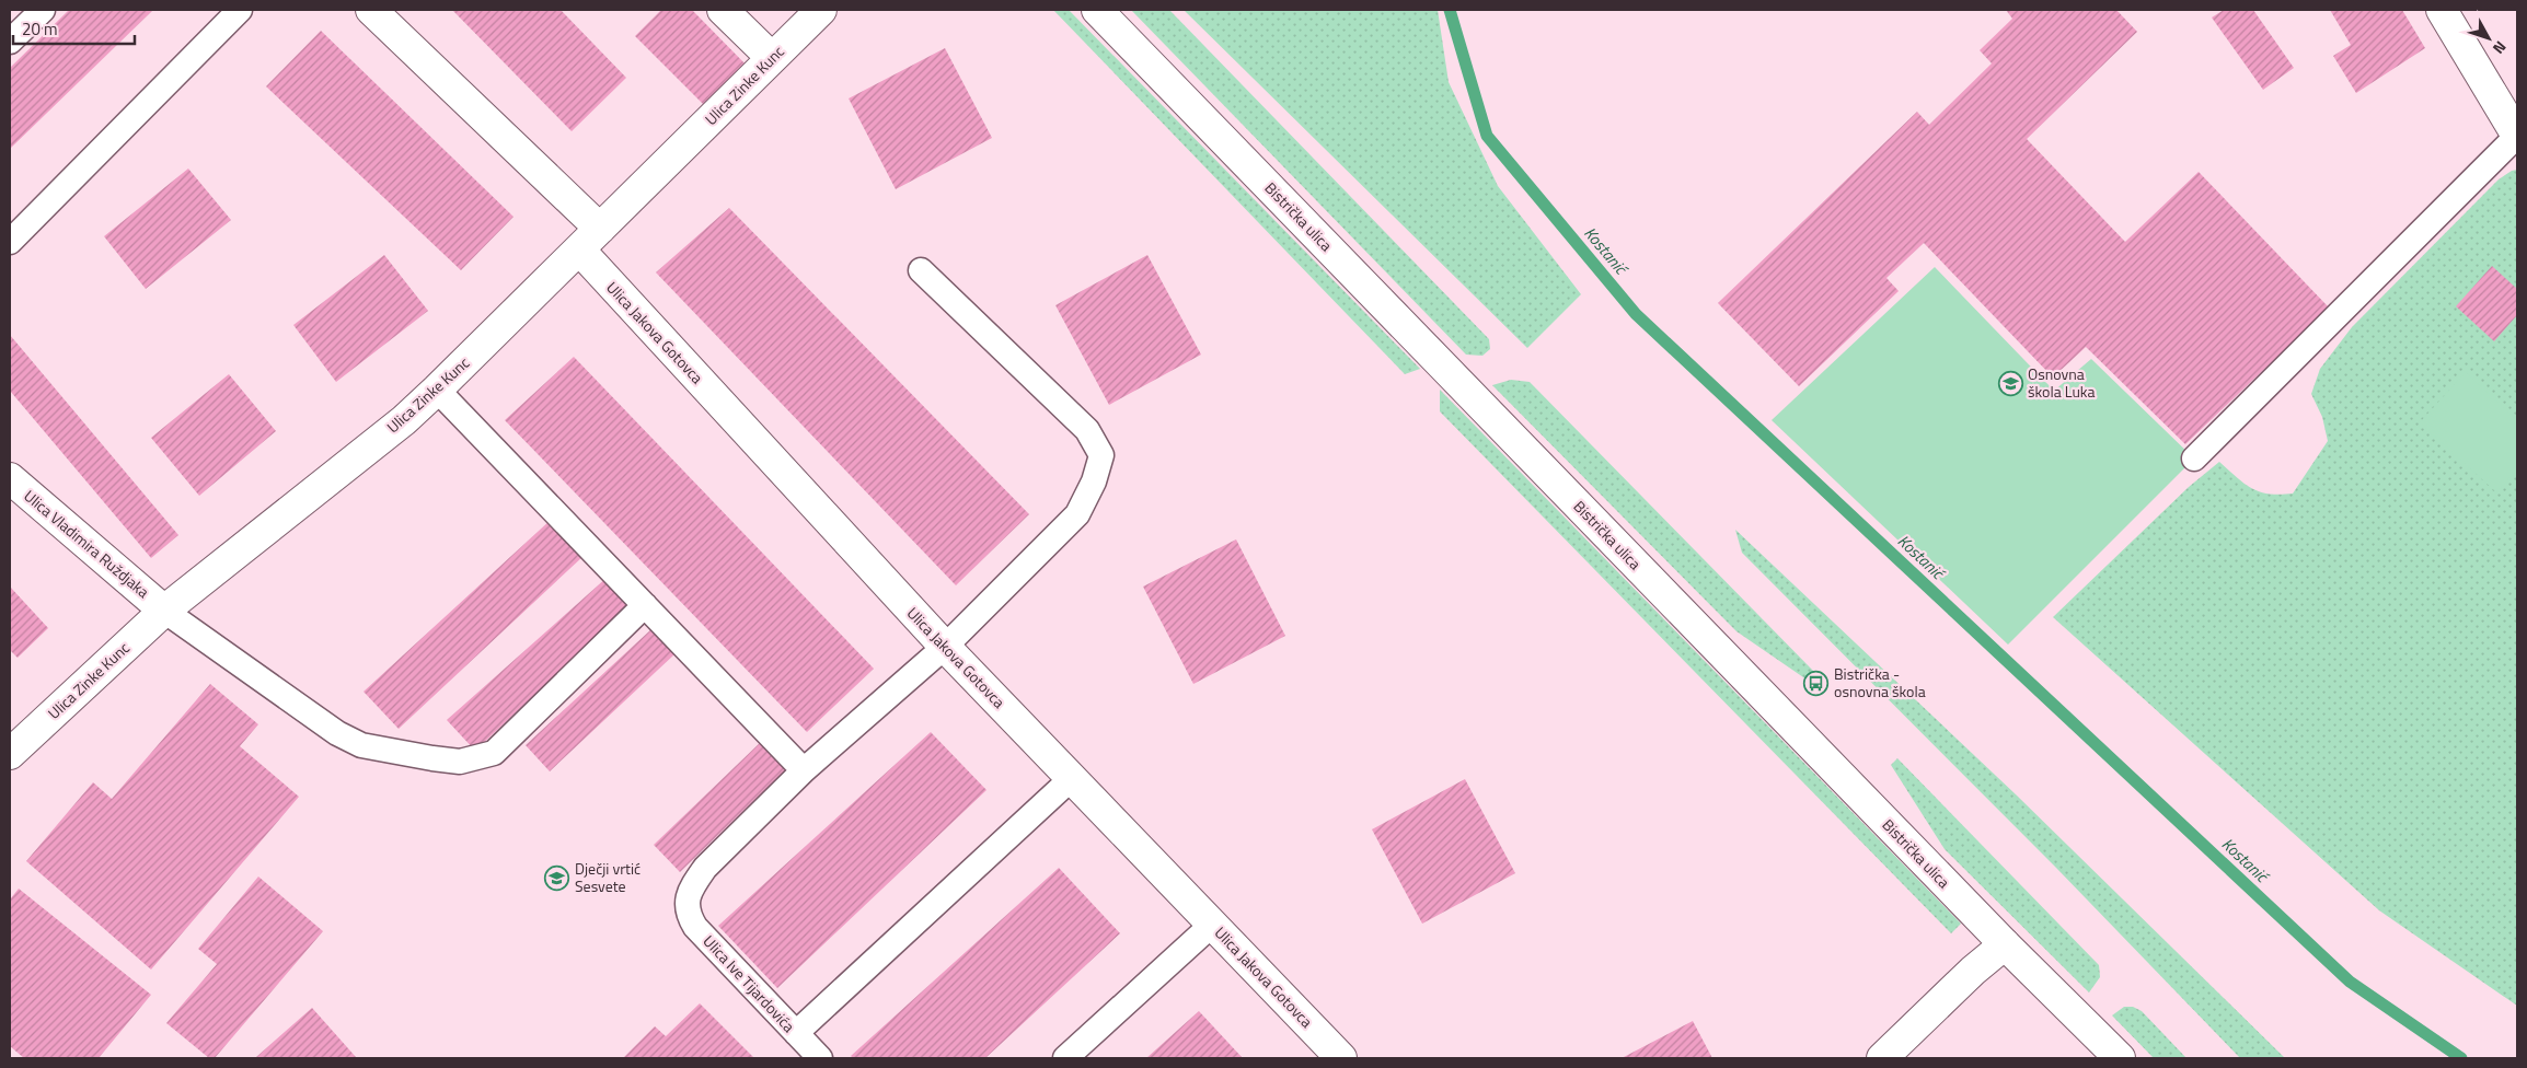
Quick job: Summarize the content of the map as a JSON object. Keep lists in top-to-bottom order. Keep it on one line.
{"streets":{"street":["Ulica Zinke Kunc","Bistrička ulica","Ulica Jakova Gotovca","Ulica Vladimira Ruždjaka"],"lane":["Ulica Ive Tijardovića"]},"crossings":[["Ulica Zinke Kunc","Ulica Jakova Gotovca"],["Ulica Zinke Kunc","Ulica Vladimira Ruždjaka"]],"water":["Kostanić"],"places":{"school or university":["Osnovna škola Luka","Dječji vrtić Sesvete"],"bus stop":["Bistrička - osnovna škola"]},"scale_bar":"20 m","north":"bottom right"}
